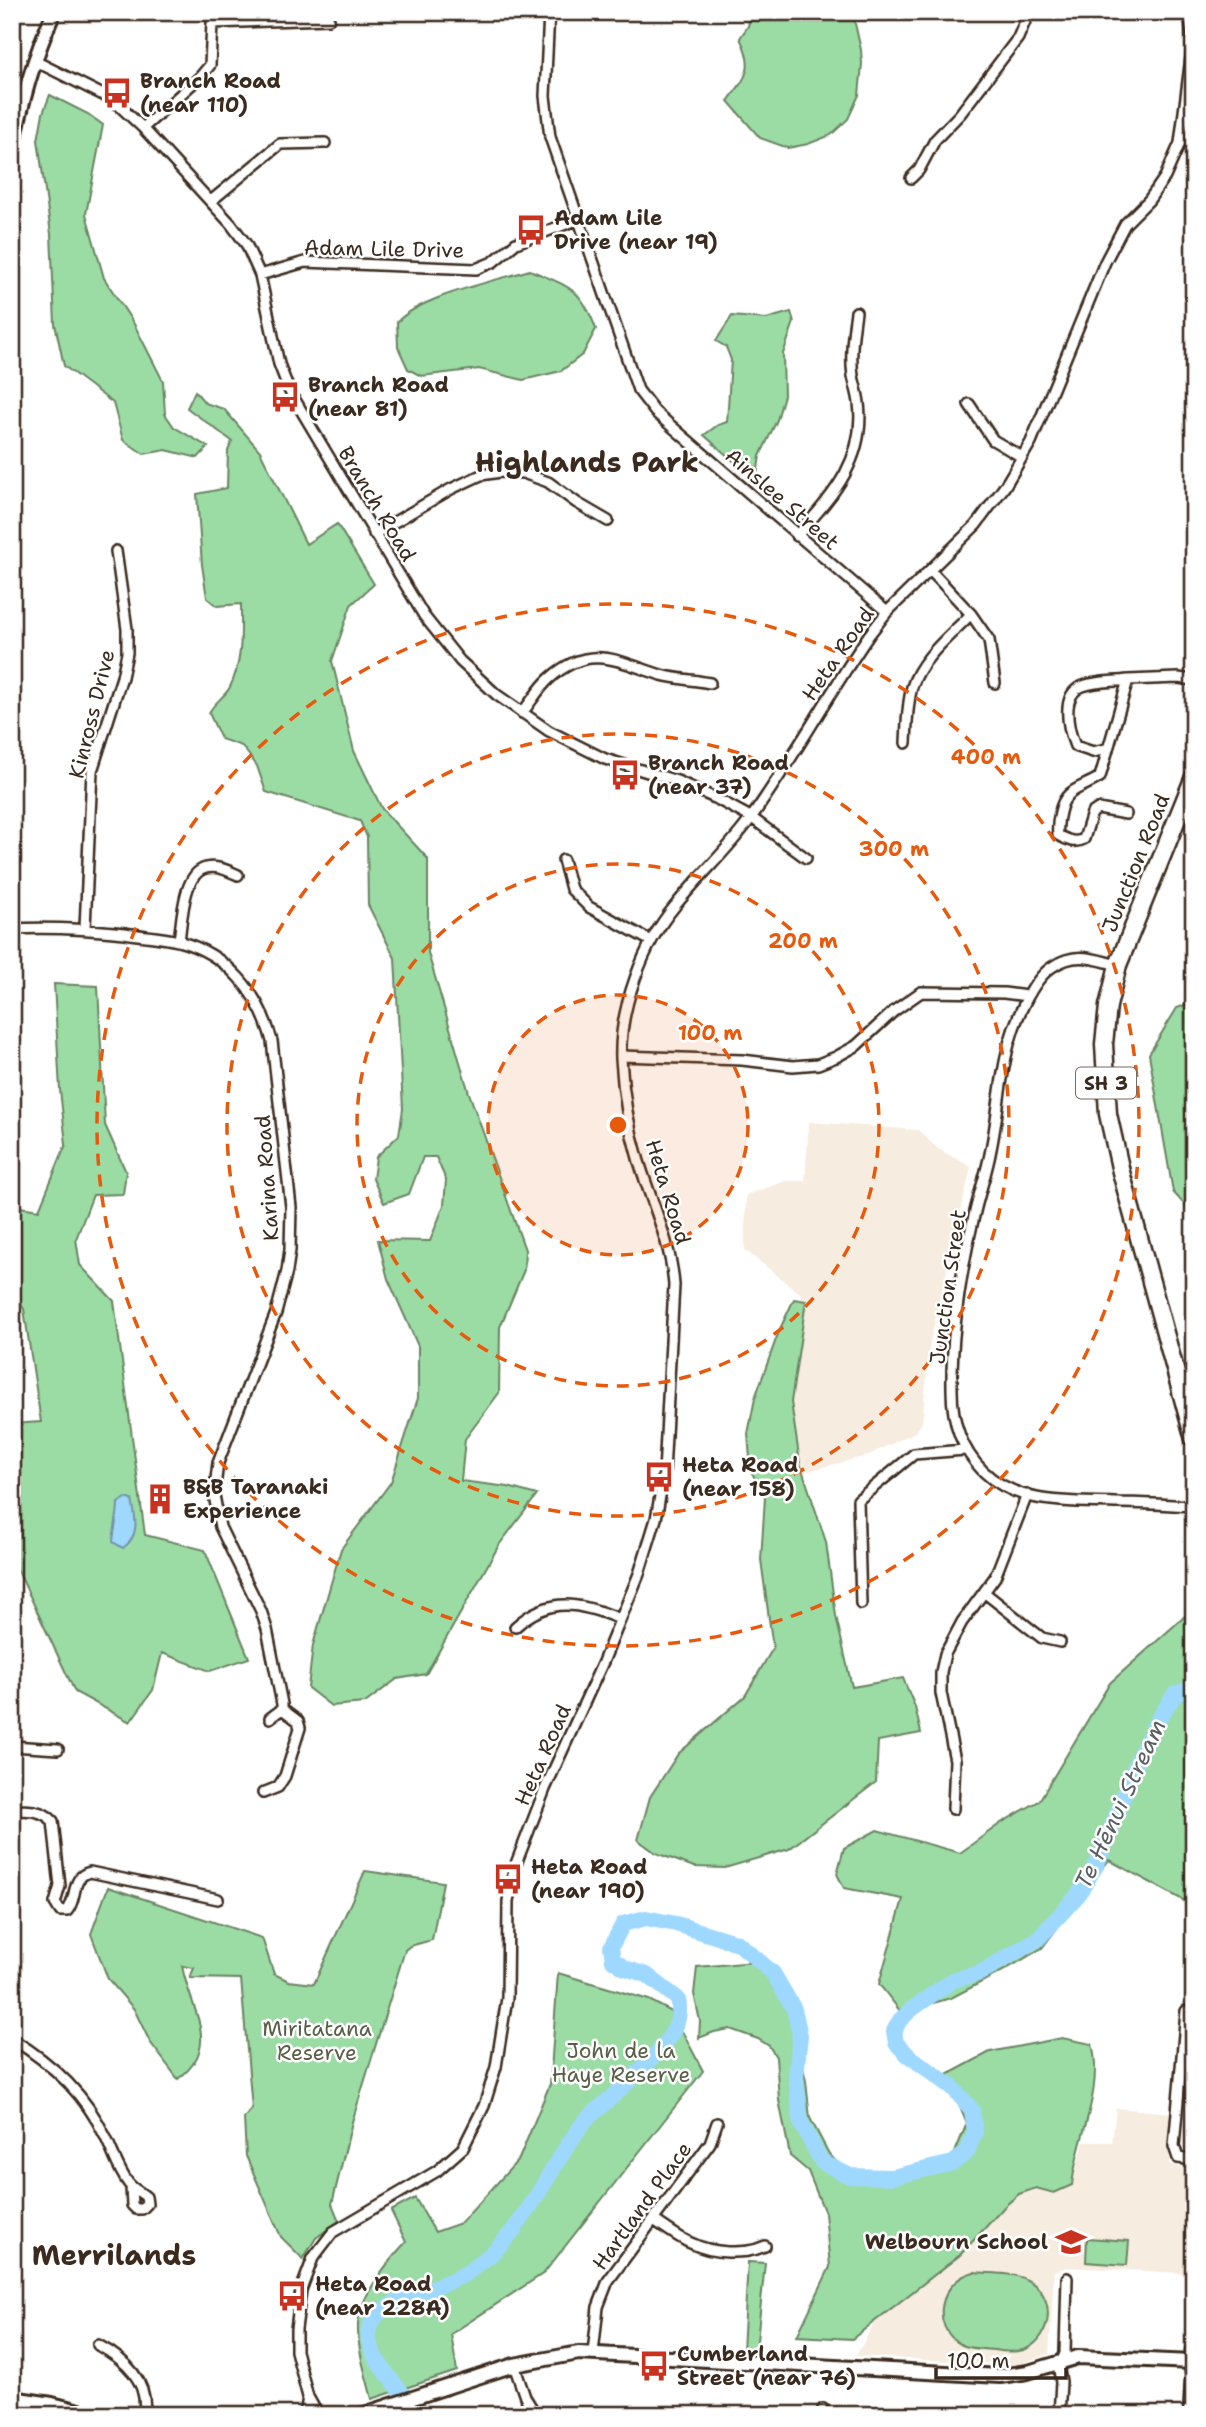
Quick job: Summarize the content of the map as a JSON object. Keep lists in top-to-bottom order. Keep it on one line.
{"streets":{"highway":["Junction Road","SH 3"],"street":["Adam Lile Drive","Ainslee Street","Branch Road","Heta Road","Kinross Drive","Karina Road","Junction Street","Hartland Place"]},"crossings":[["Adam Lile Drive","Ainslee Street"],["Adam Lile Drive","Branch Road"],["Ainslee Street","Heta Road"],["Branch Road","Heta Road"],["Kinross Drive","Karina Road"],["Junction Road","SH 3"],["Junction Road","Junction Street"],["SH 3","Junction Street"]],"districts":["Highlands Park","Merrilands"],"water":["Te Hēnui Stream"],"parks":["Miritatana Reserve","John de la Haye Reserve"],"places":{"bus stop":["Branch Road (near 110)","Adam Lile Drive (near 19)","Branch Road (near 81)","Branch Road (near 37)","Heta Road (near 158)","Heta Road (near 190)","Heta Road (near 228A)","Cumberland Street (near 76)"],"building":["B&B Taranaki Experience"],"school or university":["Welbourn School"]},"scale_bar":"100 m","rings":["400 m","300 m","200 m","100 m"]}
